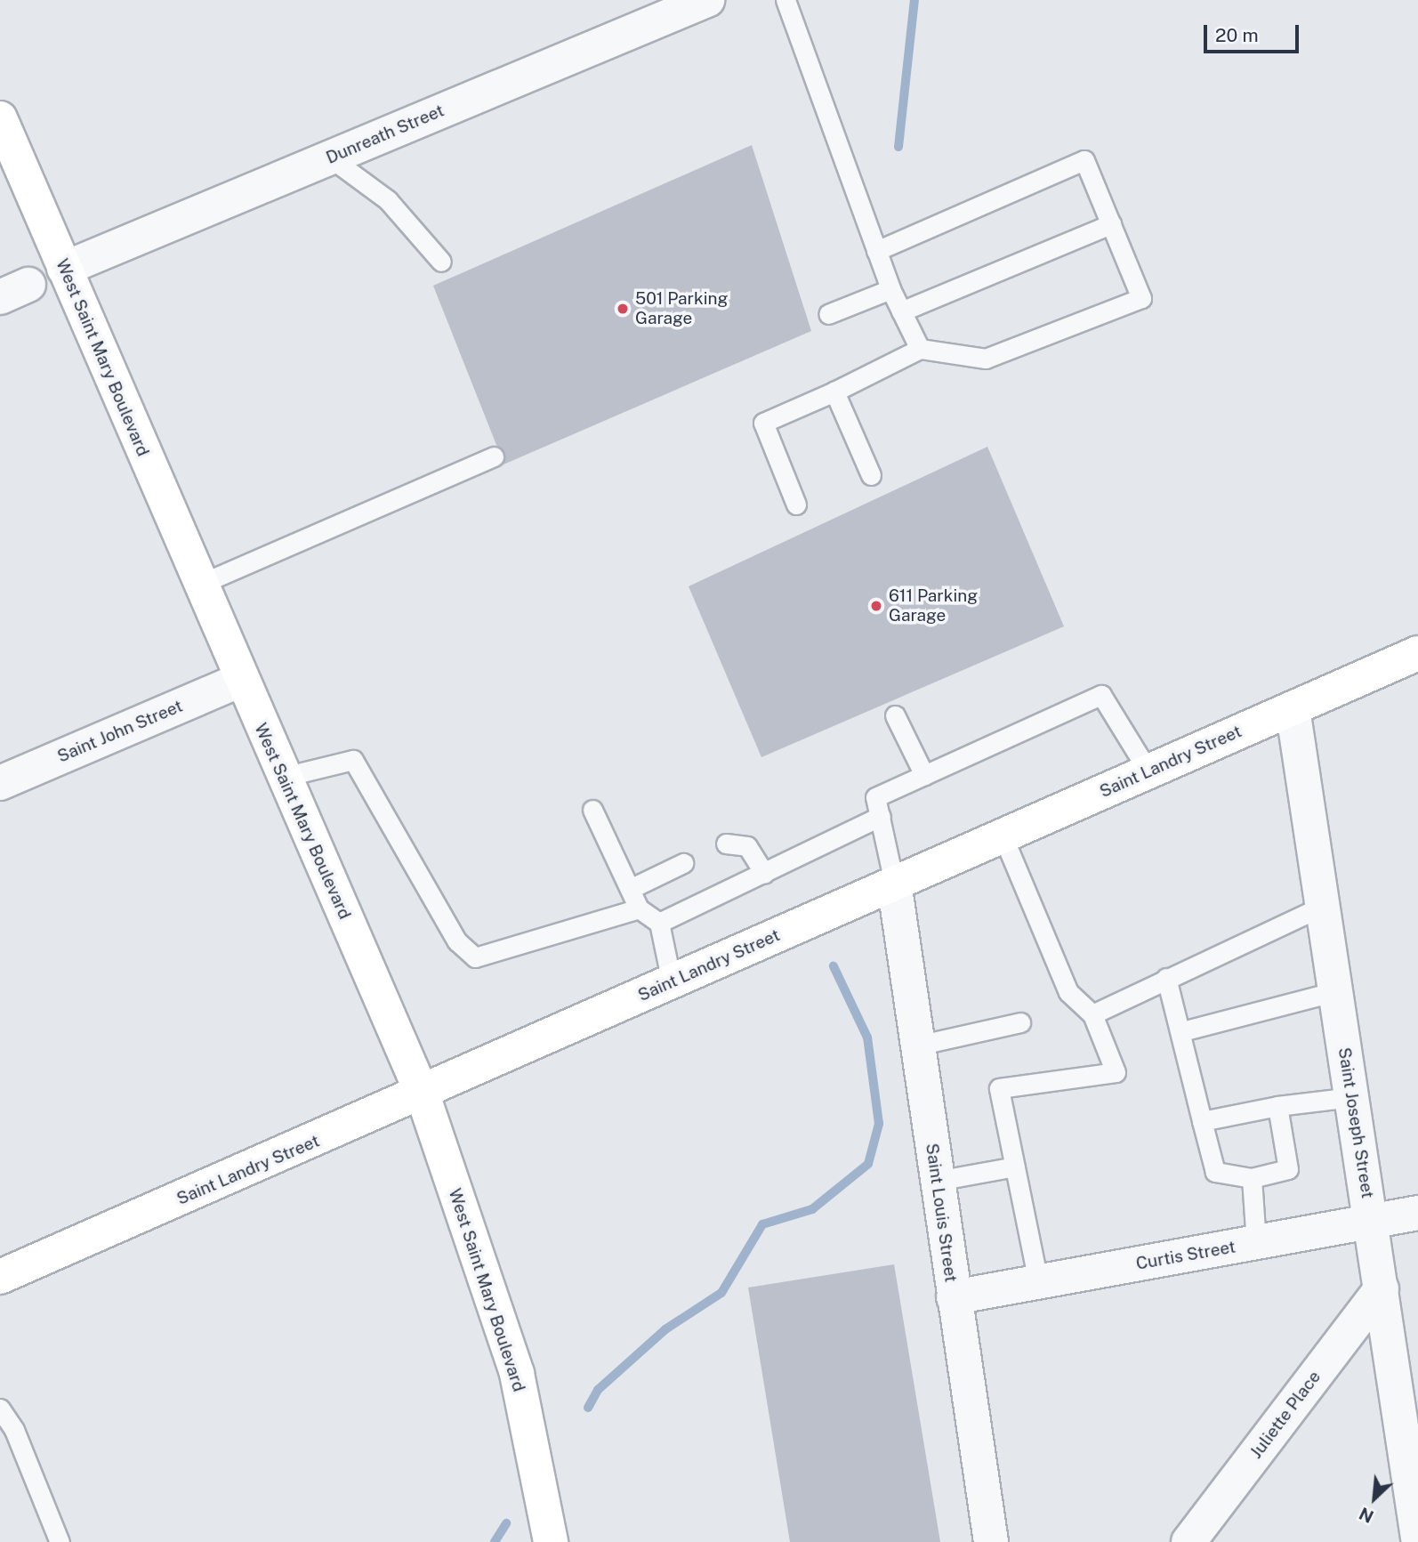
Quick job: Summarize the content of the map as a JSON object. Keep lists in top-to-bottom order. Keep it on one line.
{"streets":{"street":["Dunreath Street","West Saint Mary Boulevard","Saint John Street","Saint Landry Street","Saint Joseph Street","Saint Louis Street","Curtis Street","Juliette Place"]},"crossings":[["Dunreath Street","West Saint Mary Boulevard"],["West Saint Mary Boulevard","Saint John Street"],["West Saint Mary Boulevard","Saint Landry Street"],["Saint Landry Street","Saint Joseph Street"],["Saint Landry Street","Saint Louis Street"],["Saint Joseph Street","Curtis Street"],["Saint Joseph Street","Juliette Place"],["Saint Louis Street","Curtis Street"]],"places":["501 Parking Garage","611 Parking Garage"],"scale_bar":"20 m","north":"bottom left"}
